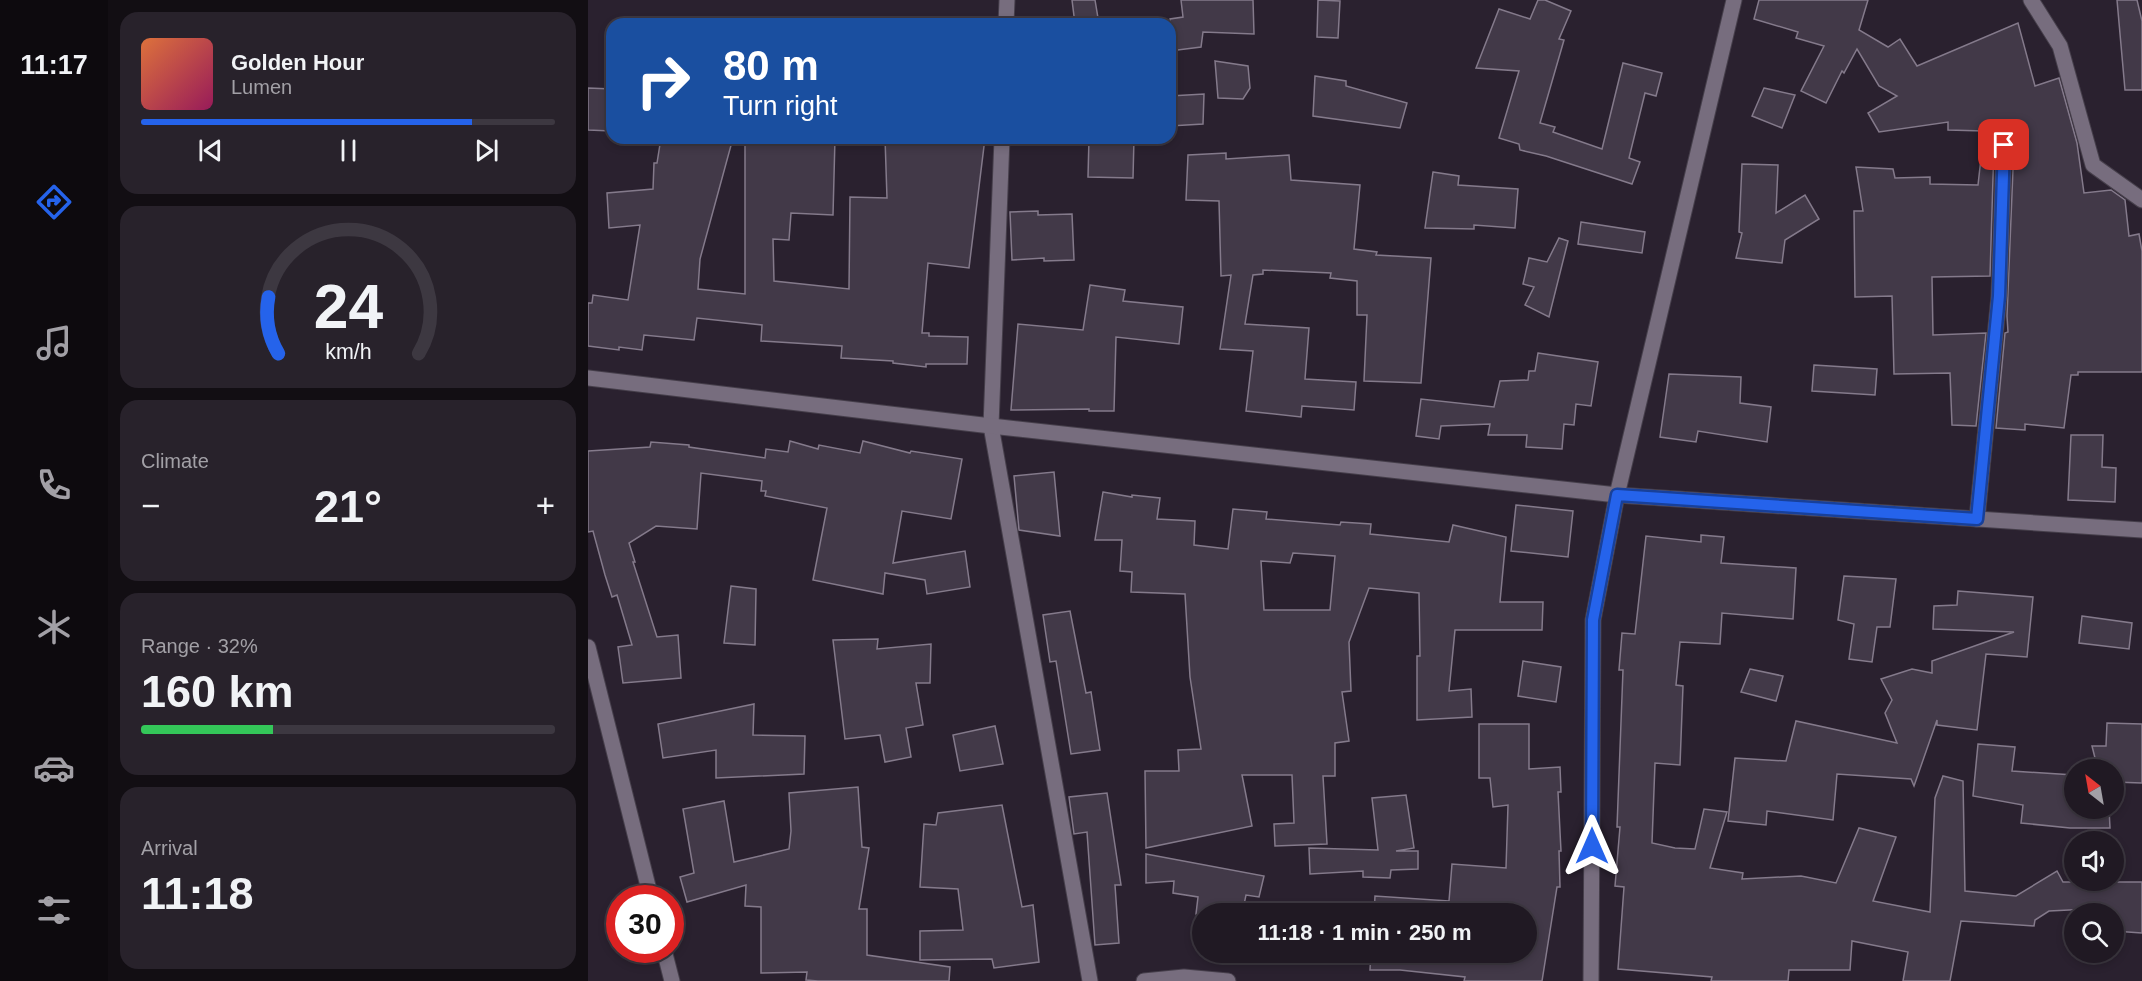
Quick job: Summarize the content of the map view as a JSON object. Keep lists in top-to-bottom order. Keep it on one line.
{"north":"top left","page":{"tabs":"11:17","turn":["80 m","Turn right"],"song":["Golden Hour","Lumen"],"tile":["Climate",["Range · 32%","160 km"],["Arrival","11:18"]],"heat":["−","21°","+"],"limit":"30","trip":"11:18 · 1 min · 250 m","gauge":["24","km/h"]}}
